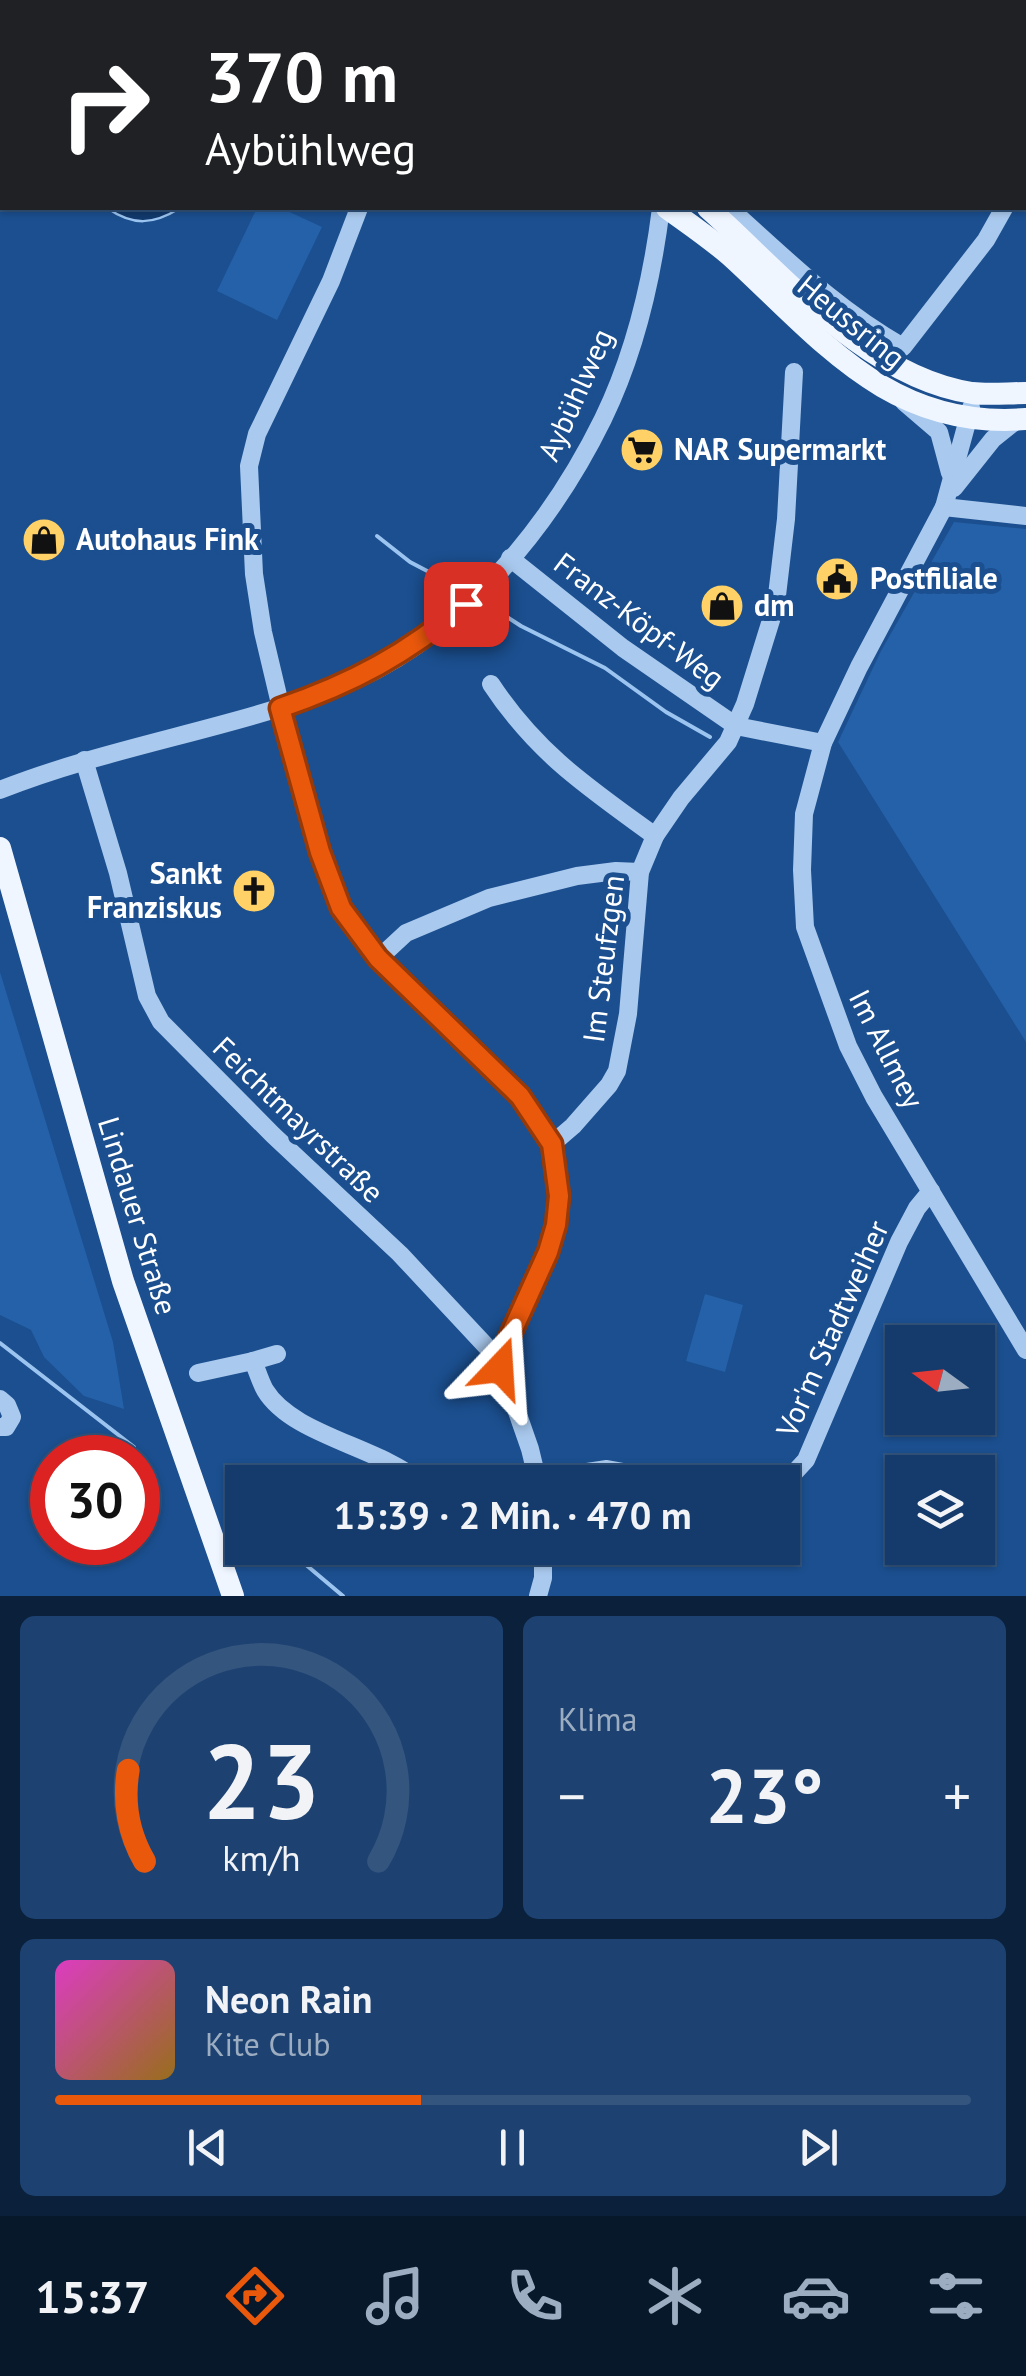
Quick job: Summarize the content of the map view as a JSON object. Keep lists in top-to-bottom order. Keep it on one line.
{"streets":{"main road":["Heussring","Lindauer Straße"],"street":["Aybühlweg","Franz-Köpf-Weg","Im Steufzgen","Im Allmey","Feichtmayrstraße","Vor'm Stadtweiher"]},"crossings":[["Heussring","Im Allmey"],["Aybühlweg","Franz-Köpf-Weg"],["Aybühlweg","Feichtmayrstraße"],["Franz-Köpf-Weg","Im Steufzgen"],["Im Allmey","Vor'm Stadtweiher"]],"places":{"supermarket":["NAR Supermarkt"],"shop":["Autohaus Fink","dm"],"public building":["Postfiliale"],"church":["Sankt Franziskus"]},"north":"left","page":{"turn":["370 m","Aybühlweg"],"limit":"30","trip":"15:39 · 2 Min. · 470 m","tile":"Klima","heat":["−","23°","+"],"song":["Neon Rain","Kite Club"],"tabs":"15:37","gauge":["23","km/h"]}}
